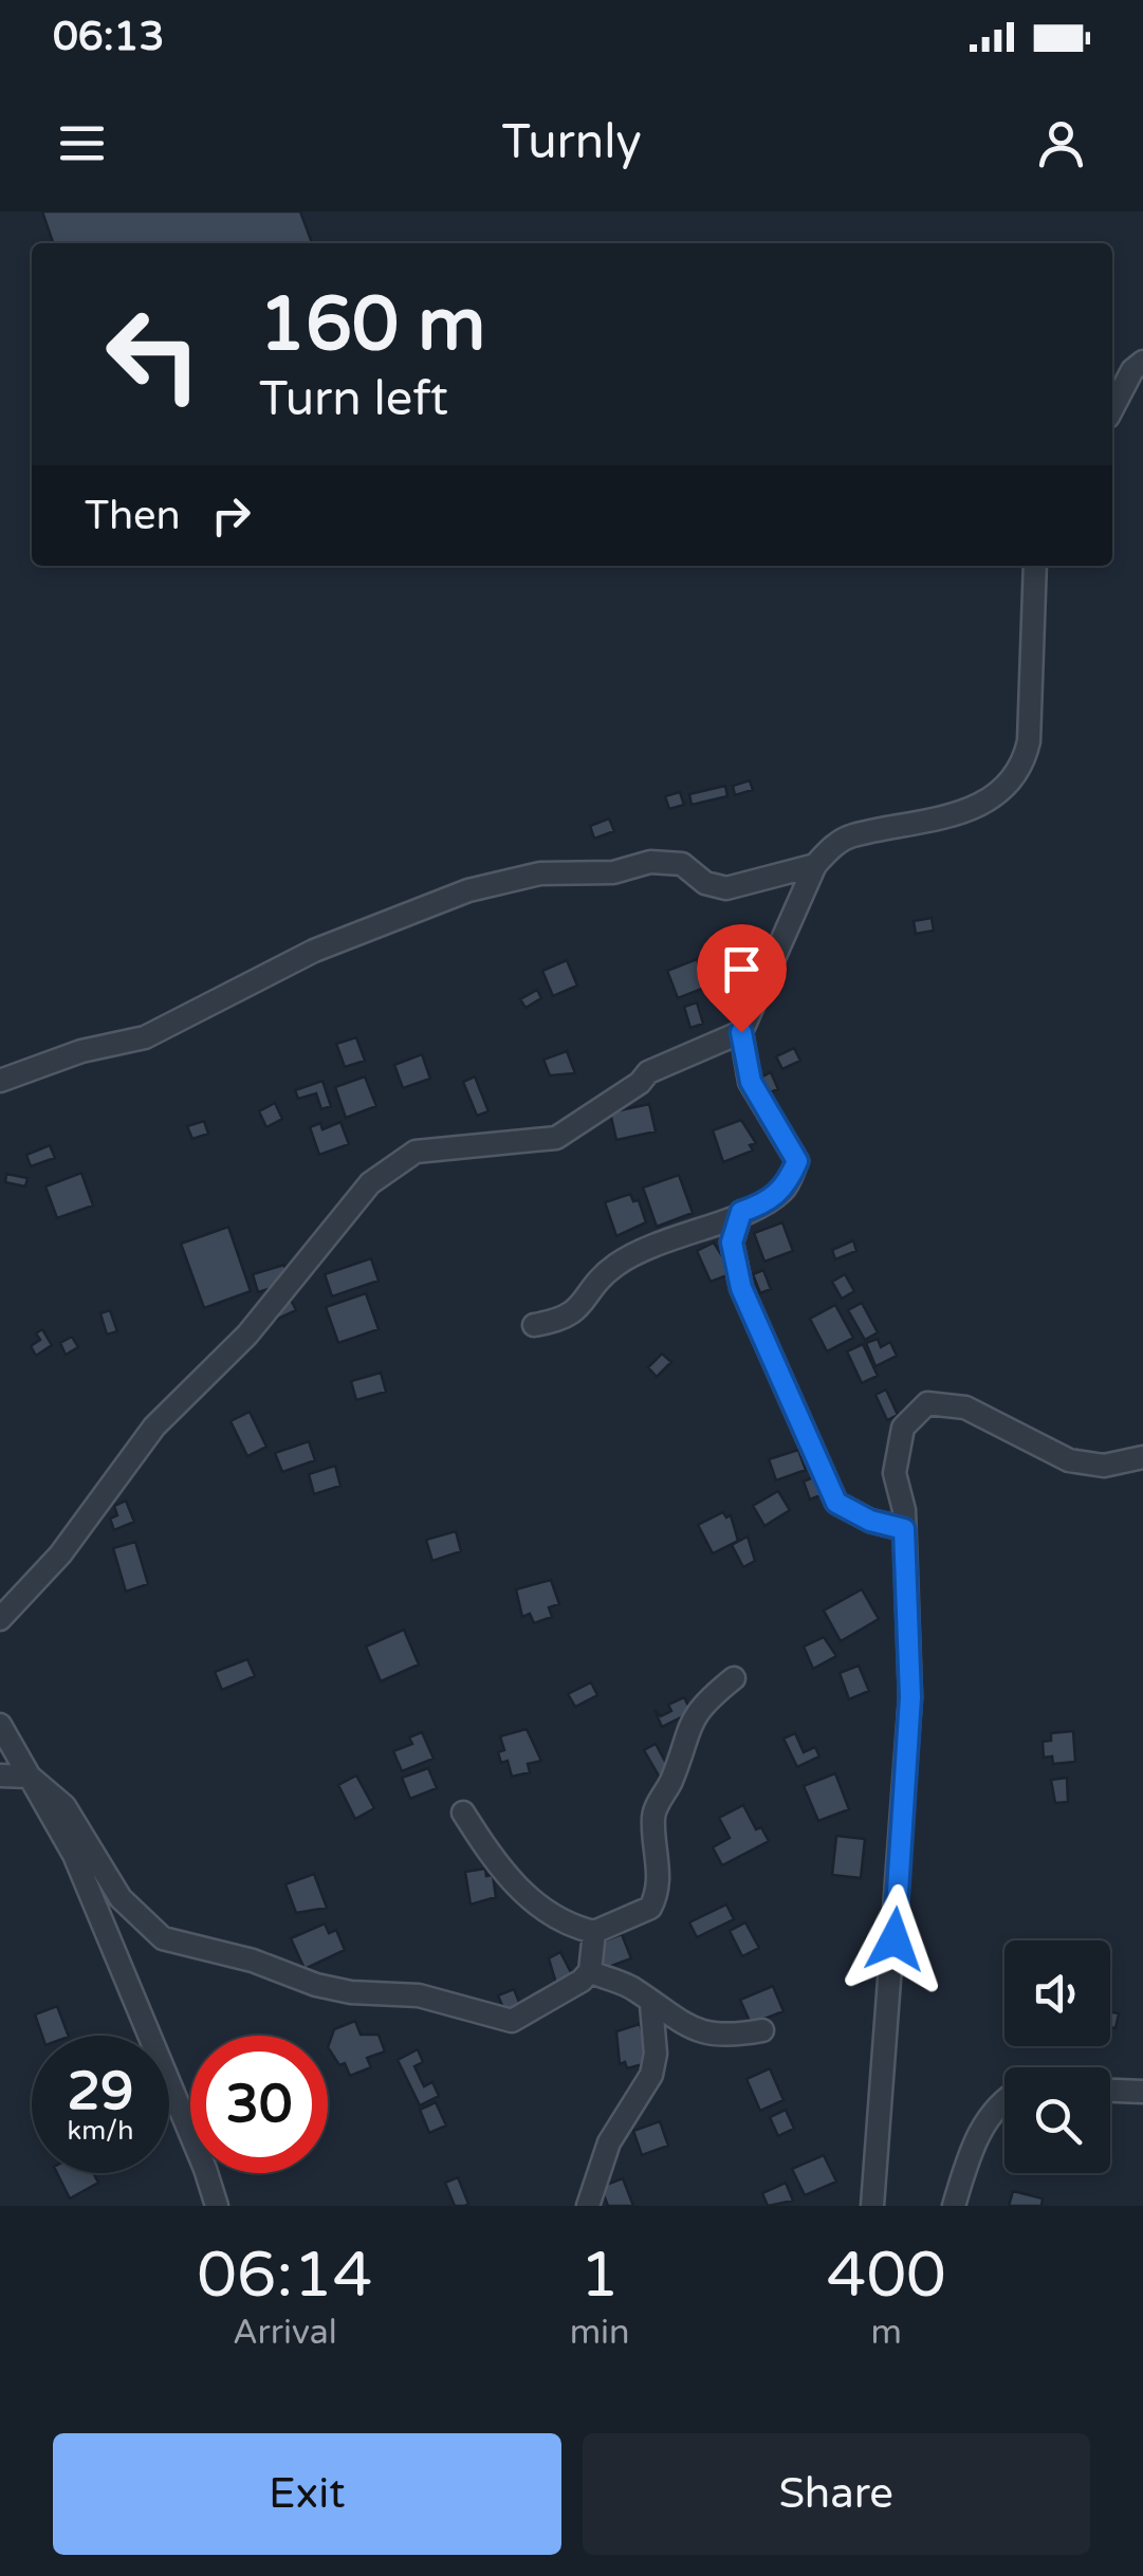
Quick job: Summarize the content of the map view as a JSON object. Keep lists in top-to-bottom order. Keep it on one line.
{"page":{"status":"06:13","header":"Turnly","turn":["160 m","Turn left"],"then":"Then","speed":"29 km/h","limit":"30","eta":["06:14","Arrival","1","min","400","m"],"buttons":["Exit","Share"]}}
